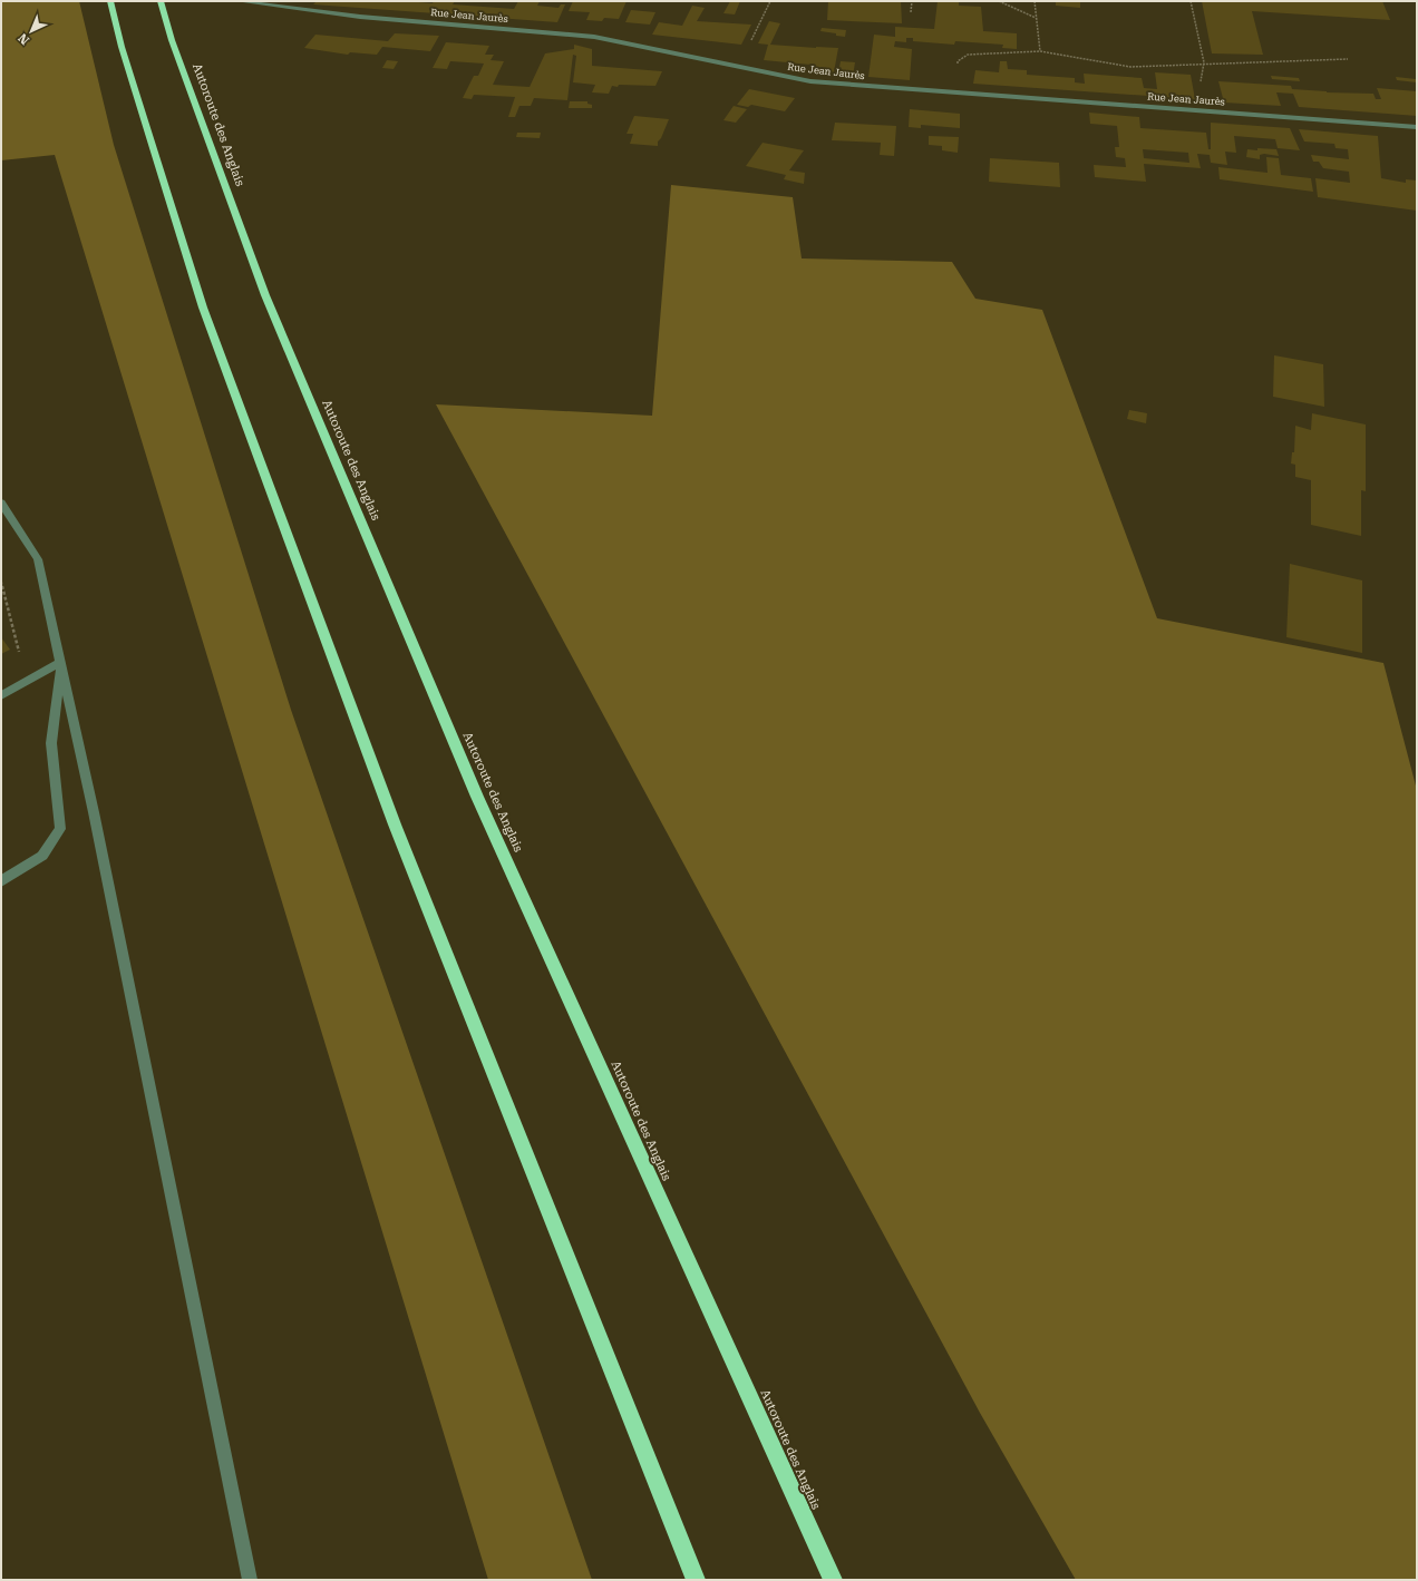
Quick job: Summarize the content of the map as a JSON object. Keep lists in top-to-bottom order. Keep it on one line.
{"streets":{"highway":["Autoroute des Anglais"],"street":["Rue Jean Jaurès"]},"north":"bottom left"}
